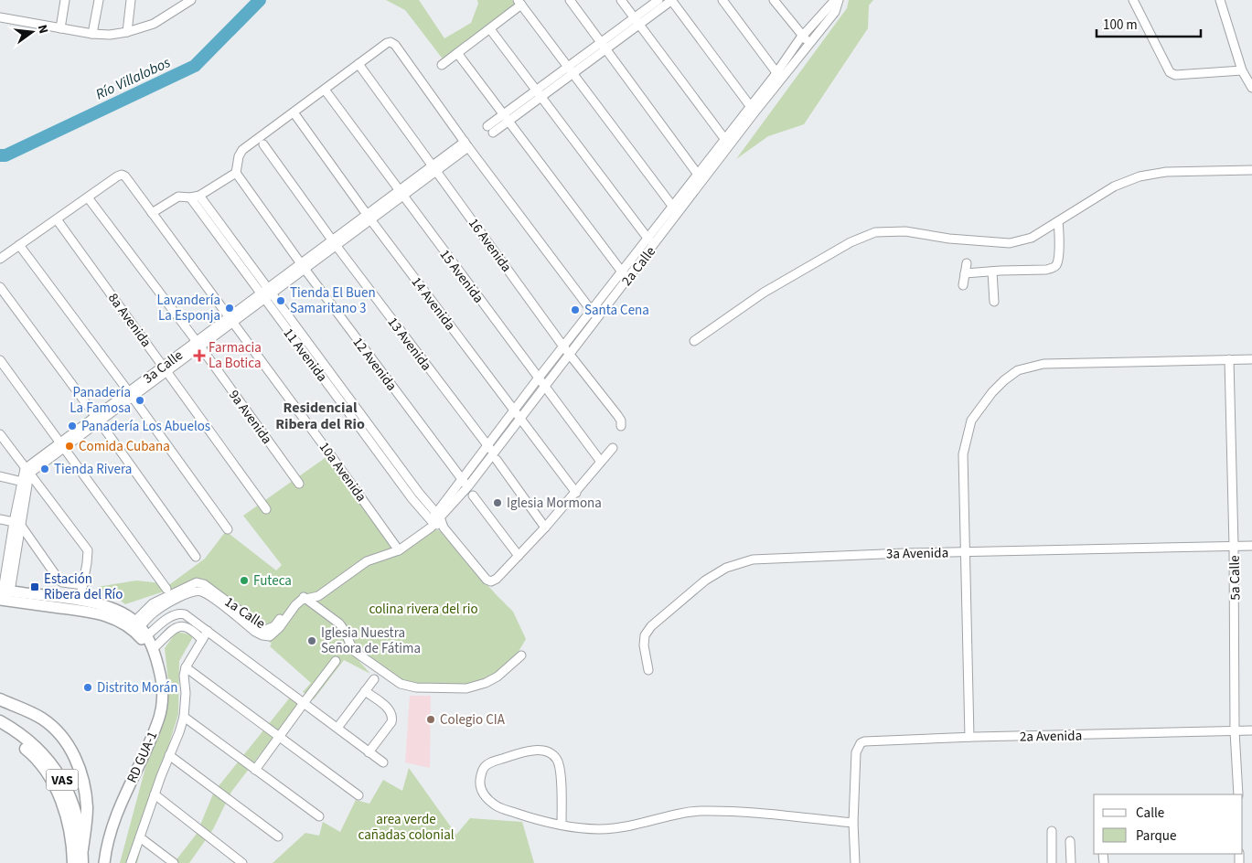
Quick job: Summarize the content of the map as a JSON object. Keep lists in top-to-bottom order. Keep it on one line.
{"streets":{"highway":["VAS"],"main road":["RD GUA-1"],"street":["16 Avenida","2a Calle","15 Avenida","14 Avenida","8a Avenida","13 Avenida","11 Avenida","12 Avenida","3a Calle","9a Avenida","10a Avenida","3a Avenida","5a Calle","1a Calle","2a Avenida"]},"crossings":[["16 Avenida","2a Calle"],["16 Avenida","3a Calle"],["2a Calle","15 Avenida"],["2a Calle","14 Avenida"],["2a Calle","13 Avenida"],["2a Calle","11 Avenida"],["2a Calle","12 Avenida"],["2a Calle","1a Calle"],["15 Avenida","3a Calle"],["14 Avenida","3a Calle"],["8a Avenida","3a Calle"],["13 Avenida","3a Calle"],["11 Avenida","3a Calle"],["11 Avenida","1a Calle"],["12 Avenida","3a Calle"],["3a Calle","9a Avenida"],["3a Calle","10a Avenida"],["9a Avenida","10a Avenida"],["10a Avenida","1a Calle"],["3a Avenida","5a Calle"],["5a Calle","2a Avenida"],["1a Calle","RD GUA-1"]],"districts":["Residencial Ribera del Rio"],"water":["Río Villalobos"],"parks":["colina rivera del rio","area verde cañadas colonial"],"places":{"other":["Tienda El Buen Samaritano 3","Lavandería La Esponja","Santa Cena","Panadería La Famosa","Panadería Los Abuelos","Comida Cubana","Tienda Rivera","Iglesia Mormona","Futeca","Iglesia Nuestra Señora de Fátima","Distrito Morán","Colegio CIA"],"health":["Farmacia La Botica"],"transit":["Estación Ribera del Río"]},"legend":["Calle","Parque"],"scale_bar":"100 m","north":"right"}
